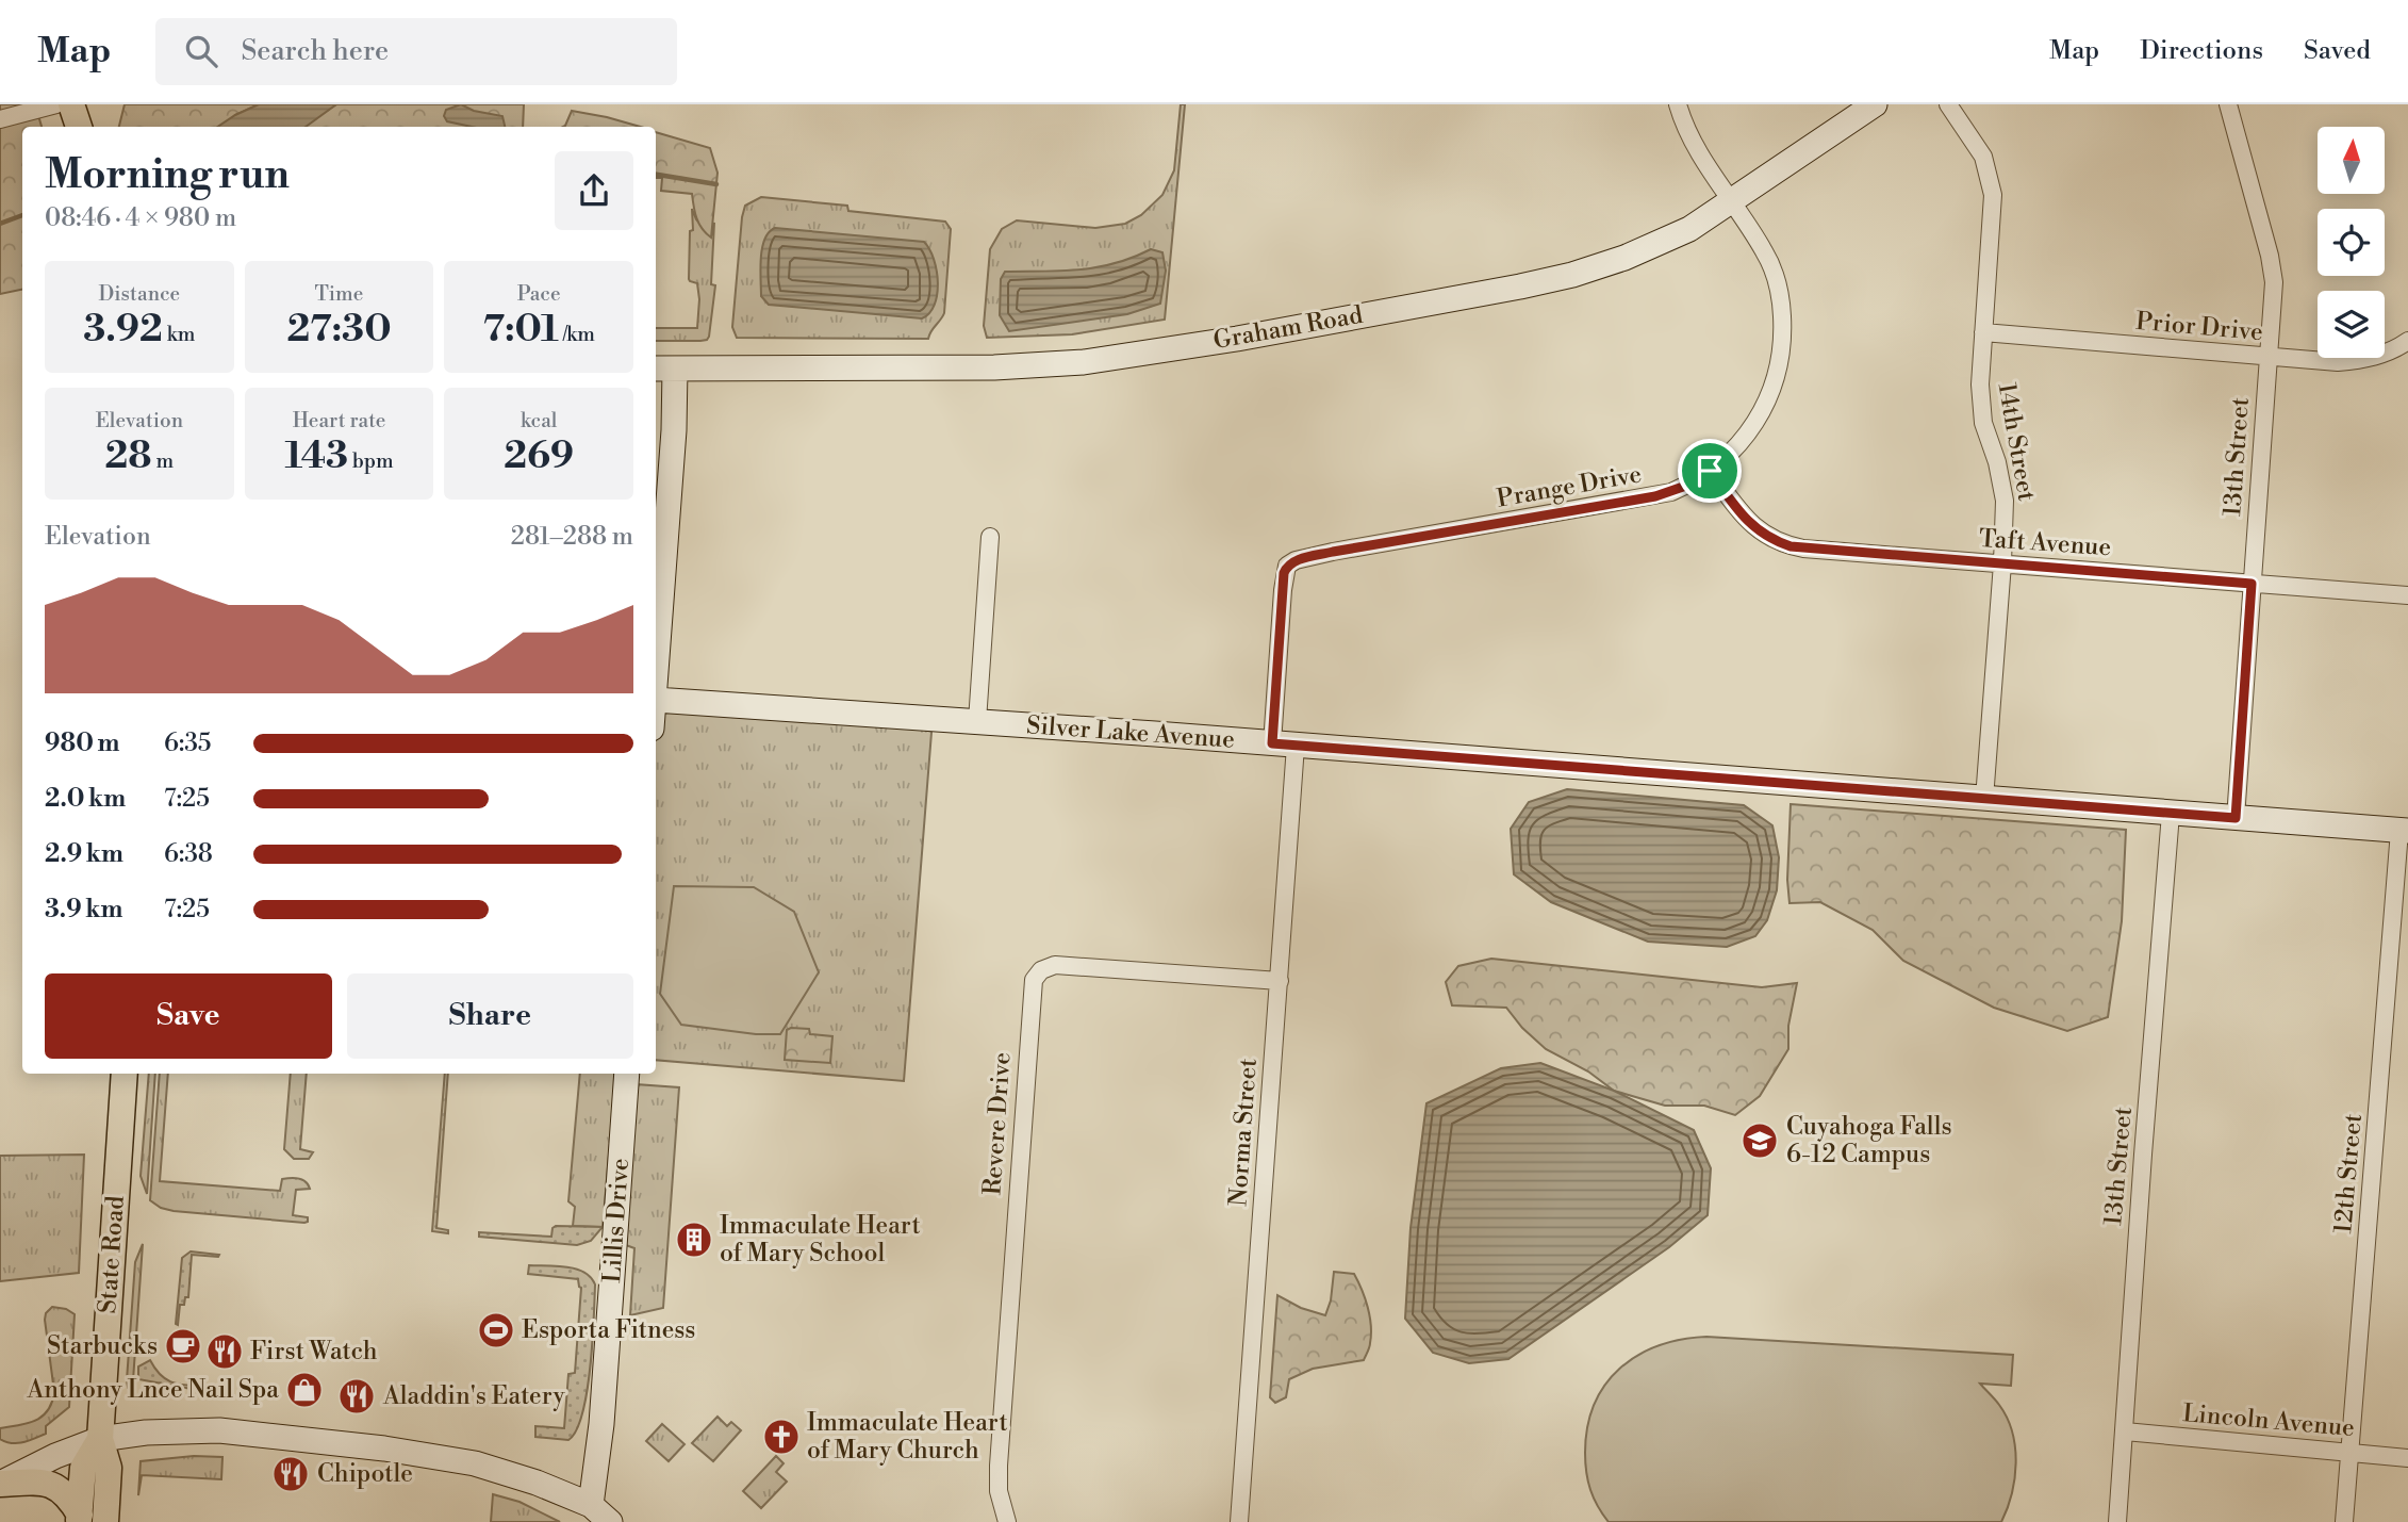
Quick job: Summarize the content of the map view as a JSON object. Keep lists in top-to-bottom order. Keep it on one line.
{"streets":{"main road":["State Road"],"street":["Prior Drive","Graham Road","14th Street","13th Street","Prange Drive","Taft Avenue","Silver Lake Avenue","Revere Drive","Norma Street","12th Street","Lillis Drive","Lincoln Avenue"]},"crossings":[["Prior Drive","14th Street"],["Prior Drive","13th Street"],["Graham Road","Prange Drive"],["14th Street","Taft Avenue"],["14th Street","Silver Lake Avenue"],["13th Street","Taft Avenue"],["13th Street","Silver Lake Avenue"],["13th Street","Lincoln Avenue"],["Prange Drive","Taft Avenue"],["Prange Drive","Silver Lake Avenue"],["Prange Drive","Norma Street"],["Silver Lake Avenue","Norma Street"],["Silver Lake Avenue","12th Street"],["Revere Drive","Norma Street"],["12th Street","Lincoln Avenue"]],"places":{"school or university":["Cuyahoga Falls 6-12 Campus"],"building":["Immaculate Heart of Mary School"],"sports":["Esporta Fitness"],"cafe":["Starbucks"],"restaurant":["First Watch","Aladdin's Eatery","Chipotle"],"shop":["Anthony Lnce Nail Spa"],"church":["Immaculate Heart of Mary Church"]},"north":"top","page":{"header":"Map","search":"Search here","nav":["Map","Directions","Saved"],"heading":["Morning run","08:46 · 4 × 980 m"],"stats":[["Distance","3.92 km"],["Time","27:30"],["Pace","7:01 /km"],["Elevation","28 m"],["Heart rate","143 bpm"],["kcal","269"]],"chart":["Elevation","281–288 m"],"list":[{"name":"980 m","note":"6:35"},{"name":"2.0 km","note":"7:25"},{"name":"2.9 km","note":"6:38"},{"name":"3.9 km","note":"7:25"}],"buttons":["Save","Share"]}}
